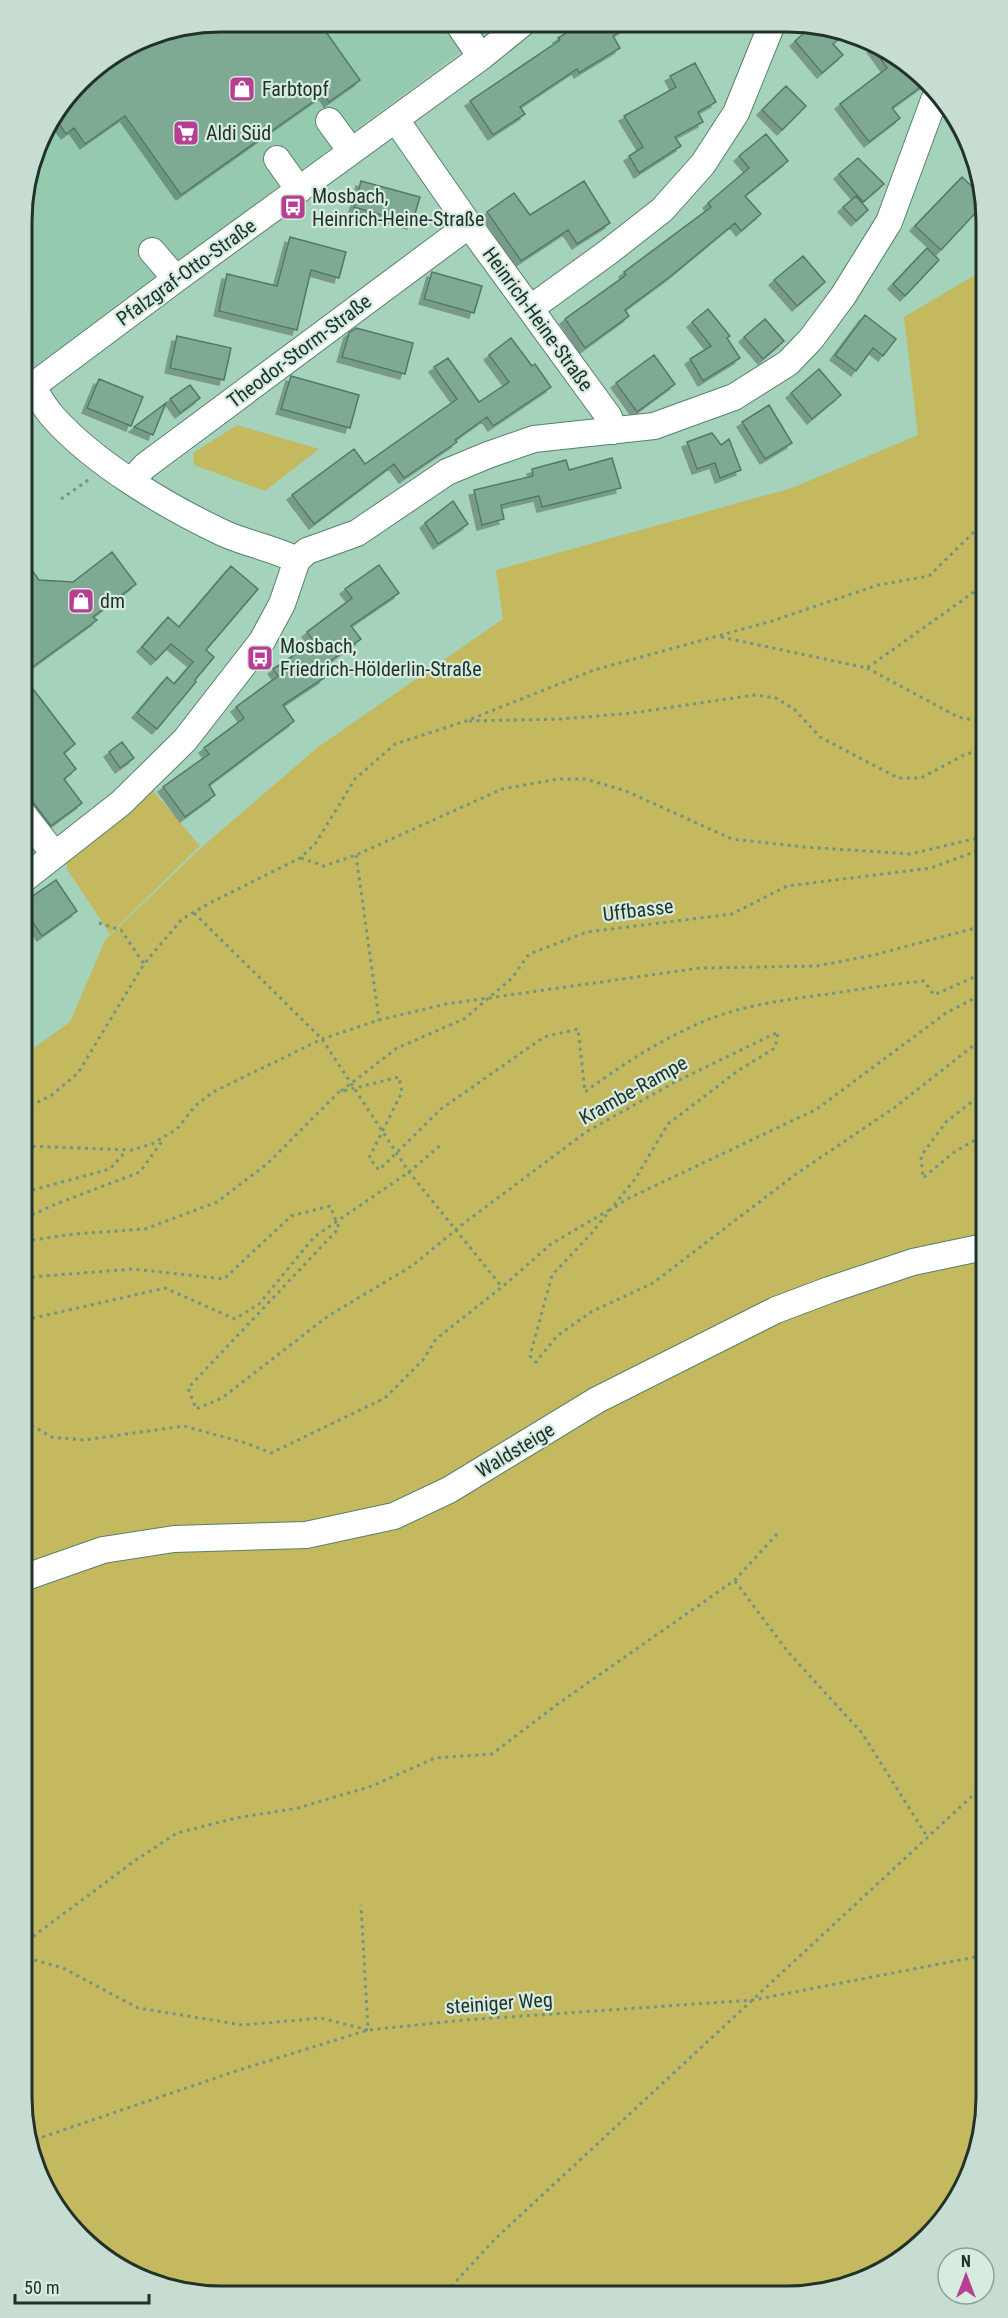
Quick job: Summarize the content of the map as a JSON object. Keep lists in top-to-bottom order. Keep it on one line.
{"streets":{"street":["Pfalzgraf-Otto-Straße","Heinrich-Heine-Straße","Theodor-Storm-Straße","Waldsteige"],"path":["Uffbasse","Krambe-Rampe","steiniger Weg"]},"crossings":[["Pfalzgraf-Otto-Straße","Heinrich-Heine-Straße"],["Heinrich-Heine-Straße","Theodor-Storm-Straße"]],"places":{"shop":["Farbtopf","dm"],"supermarket":["Aldi Süd"],"bus stop":["Mosbach, Heinrich-Heine-Straße","Mosbach, Friedrich-Hölderlin-Straße"]},"scale_bar":"50 m","north":"top"}
